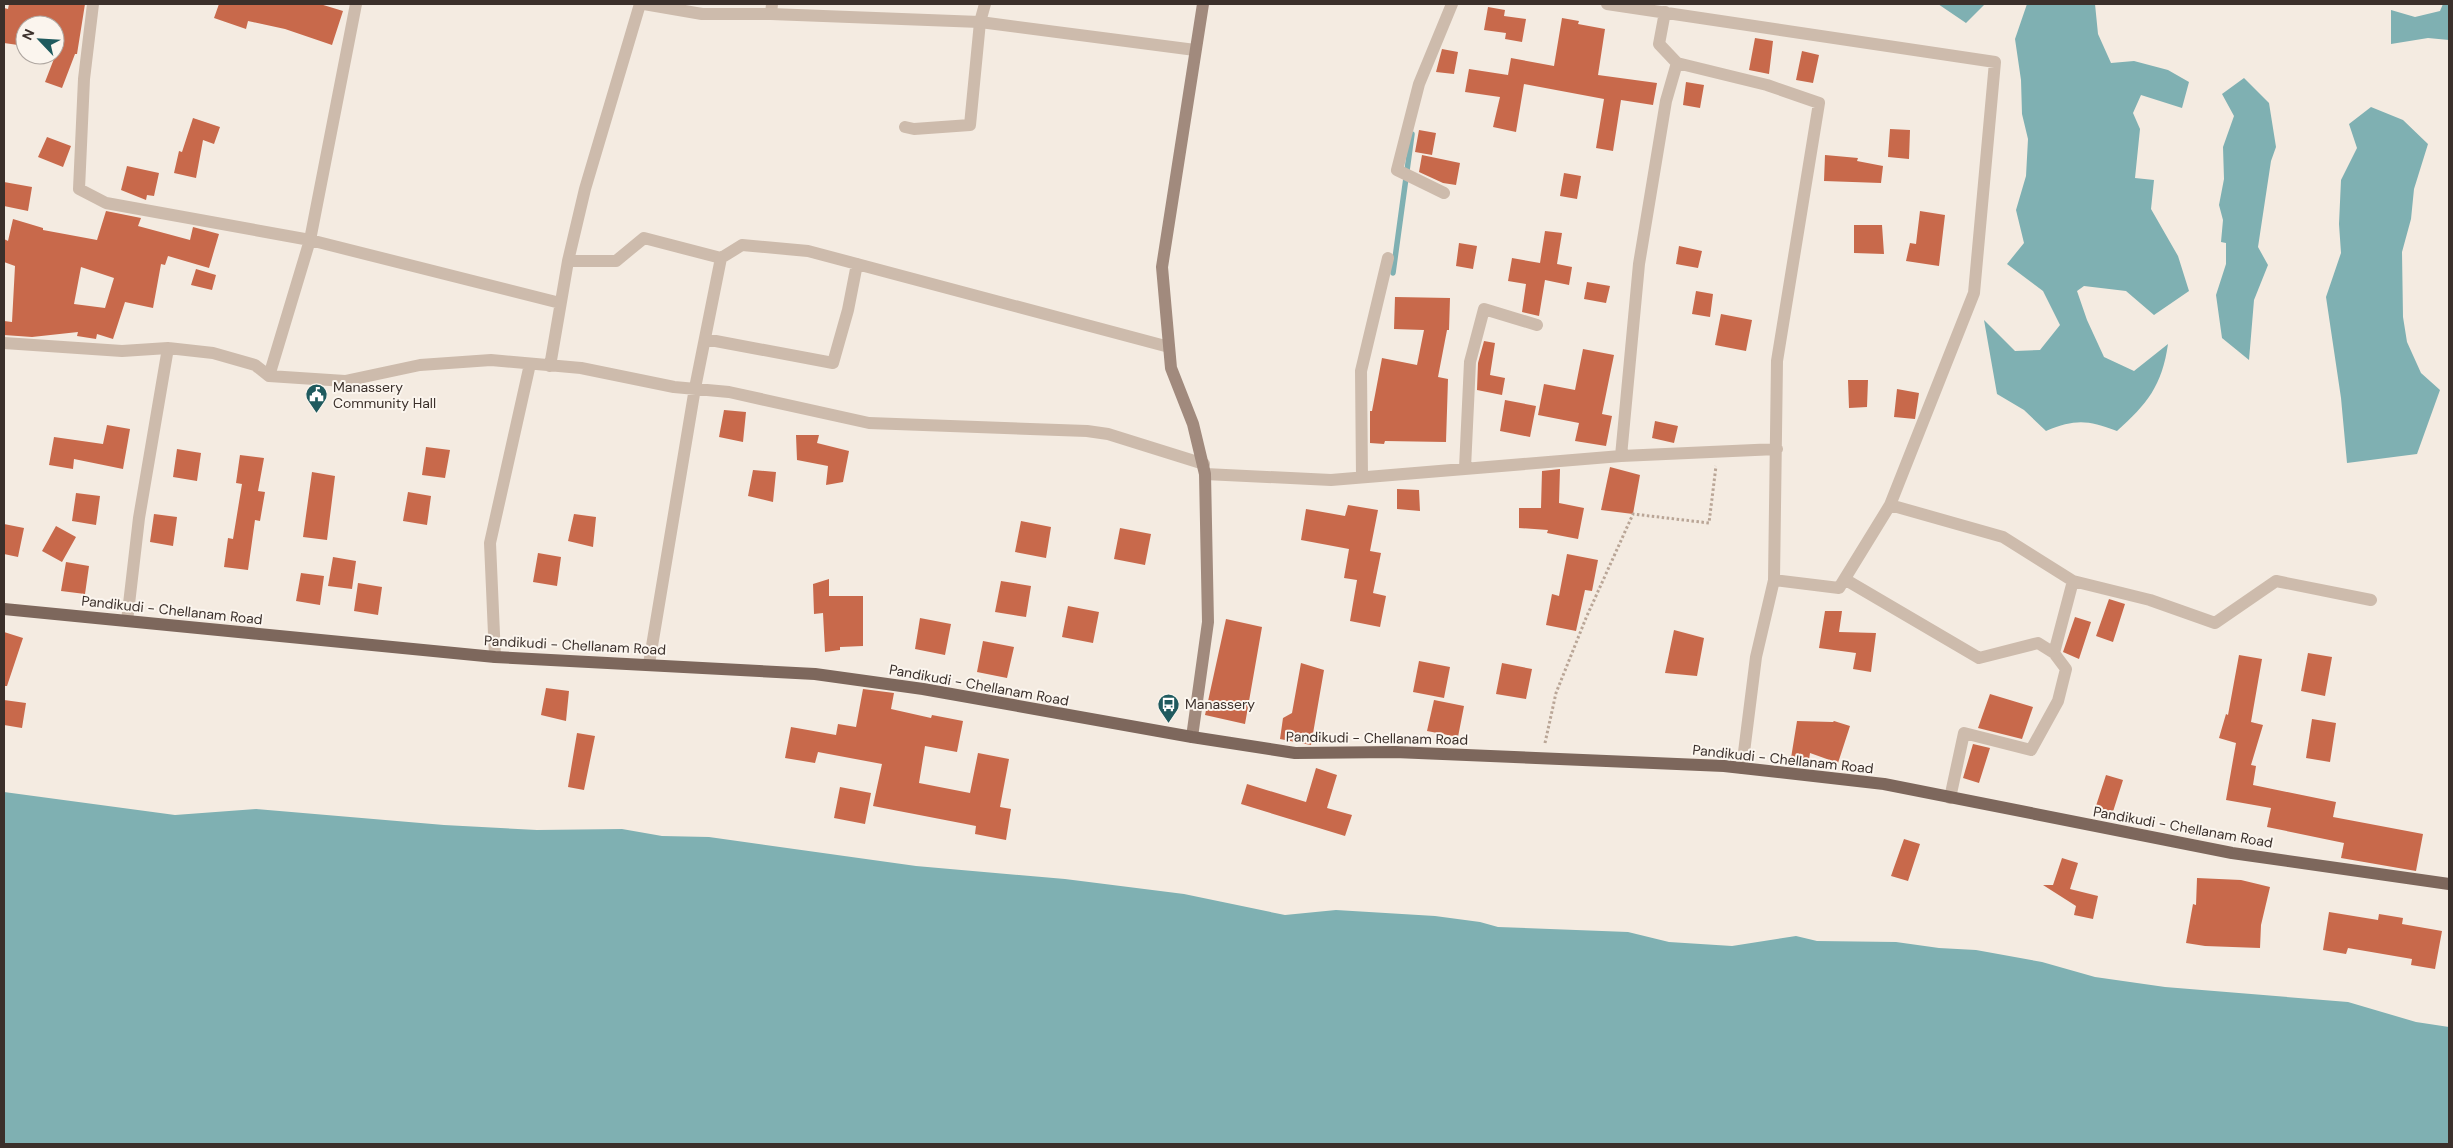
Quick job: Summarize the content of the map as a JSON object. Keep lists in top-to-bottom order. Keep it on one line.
{"streets":{"main road":["Pandikudi - Chellanam Road"]},"places":{"public building":["Manassery Community Hall"],"bus stop":["Manassery"]},"north":"top left"}
